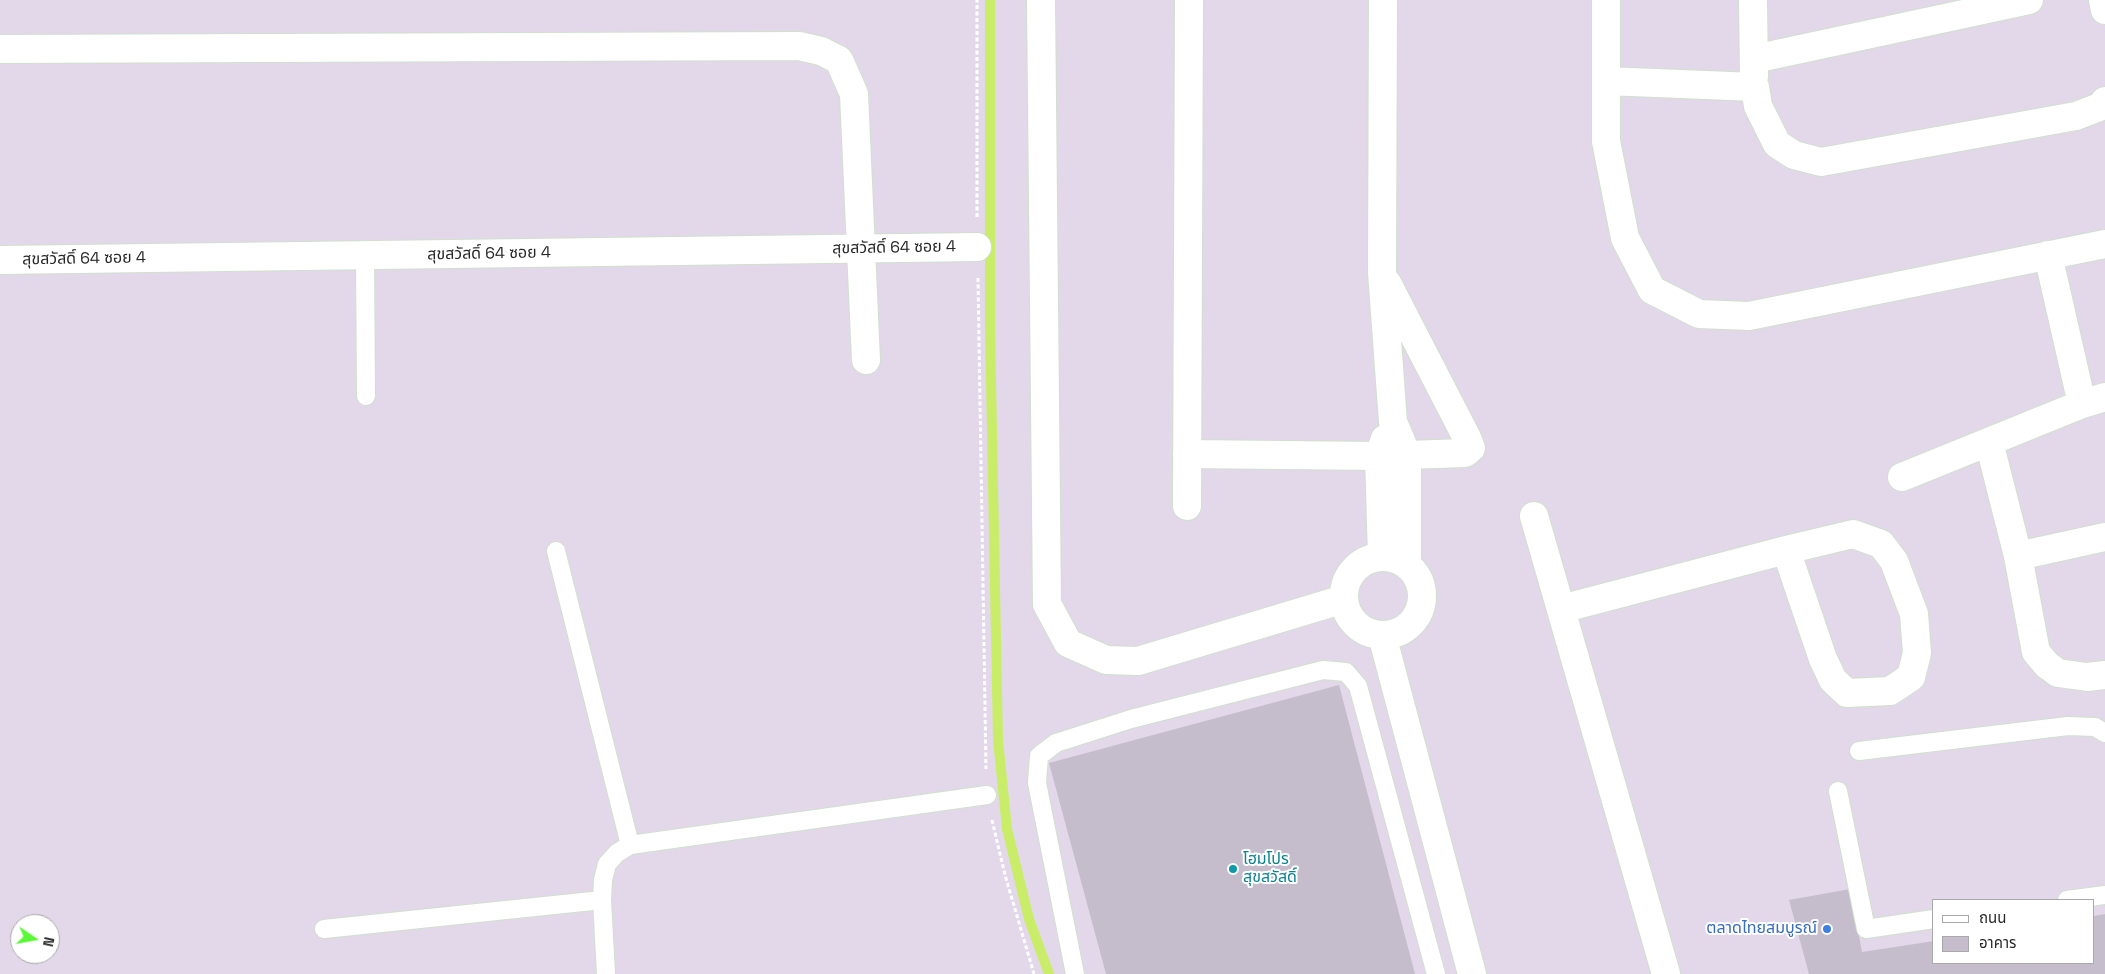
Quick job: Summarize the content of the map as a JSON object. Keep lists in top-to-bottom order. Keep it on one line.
{"streets":{"street":["สุขสวัสดิ์ 64 ซอย 4"]},"places":["โฮมโปร สุขสวัสดิ์","ตลาดไทยสมบูรณ์"],"legend":["ถนน","อาคาร"],"north":"right"}
